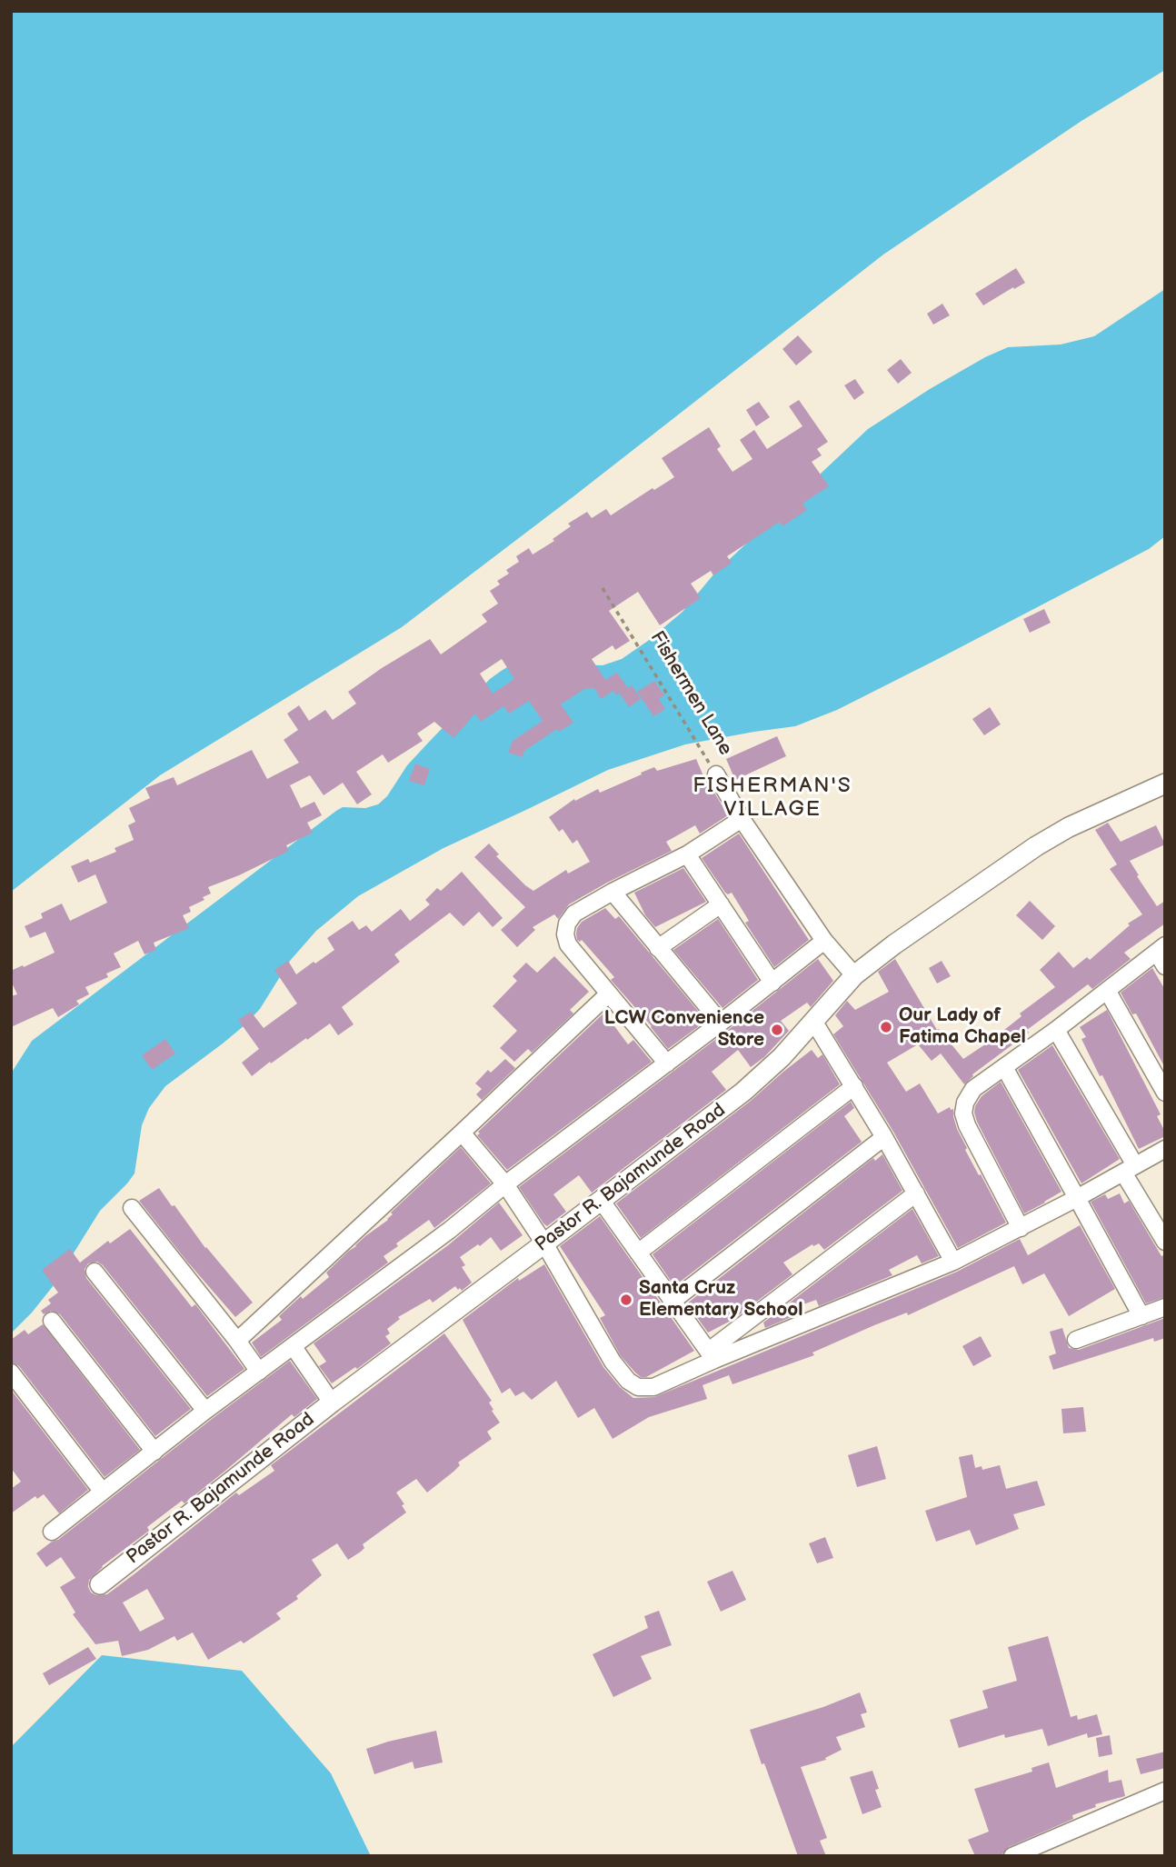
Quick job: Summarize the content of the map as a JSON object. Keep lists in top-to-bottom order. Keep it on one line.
{"streets":{"street":["Fishermen Lane","Pastor R. Bajamunde Road"]},"crossings":[["Fishermen Lane","Pastor R. Bajamunde Road"]],"districts":["FISHERMAN'S VILLAGE"],"places":["Our Lady of Fatima Chapel","LCW Convenience Store","Santa Cruz Elementary School"]}
